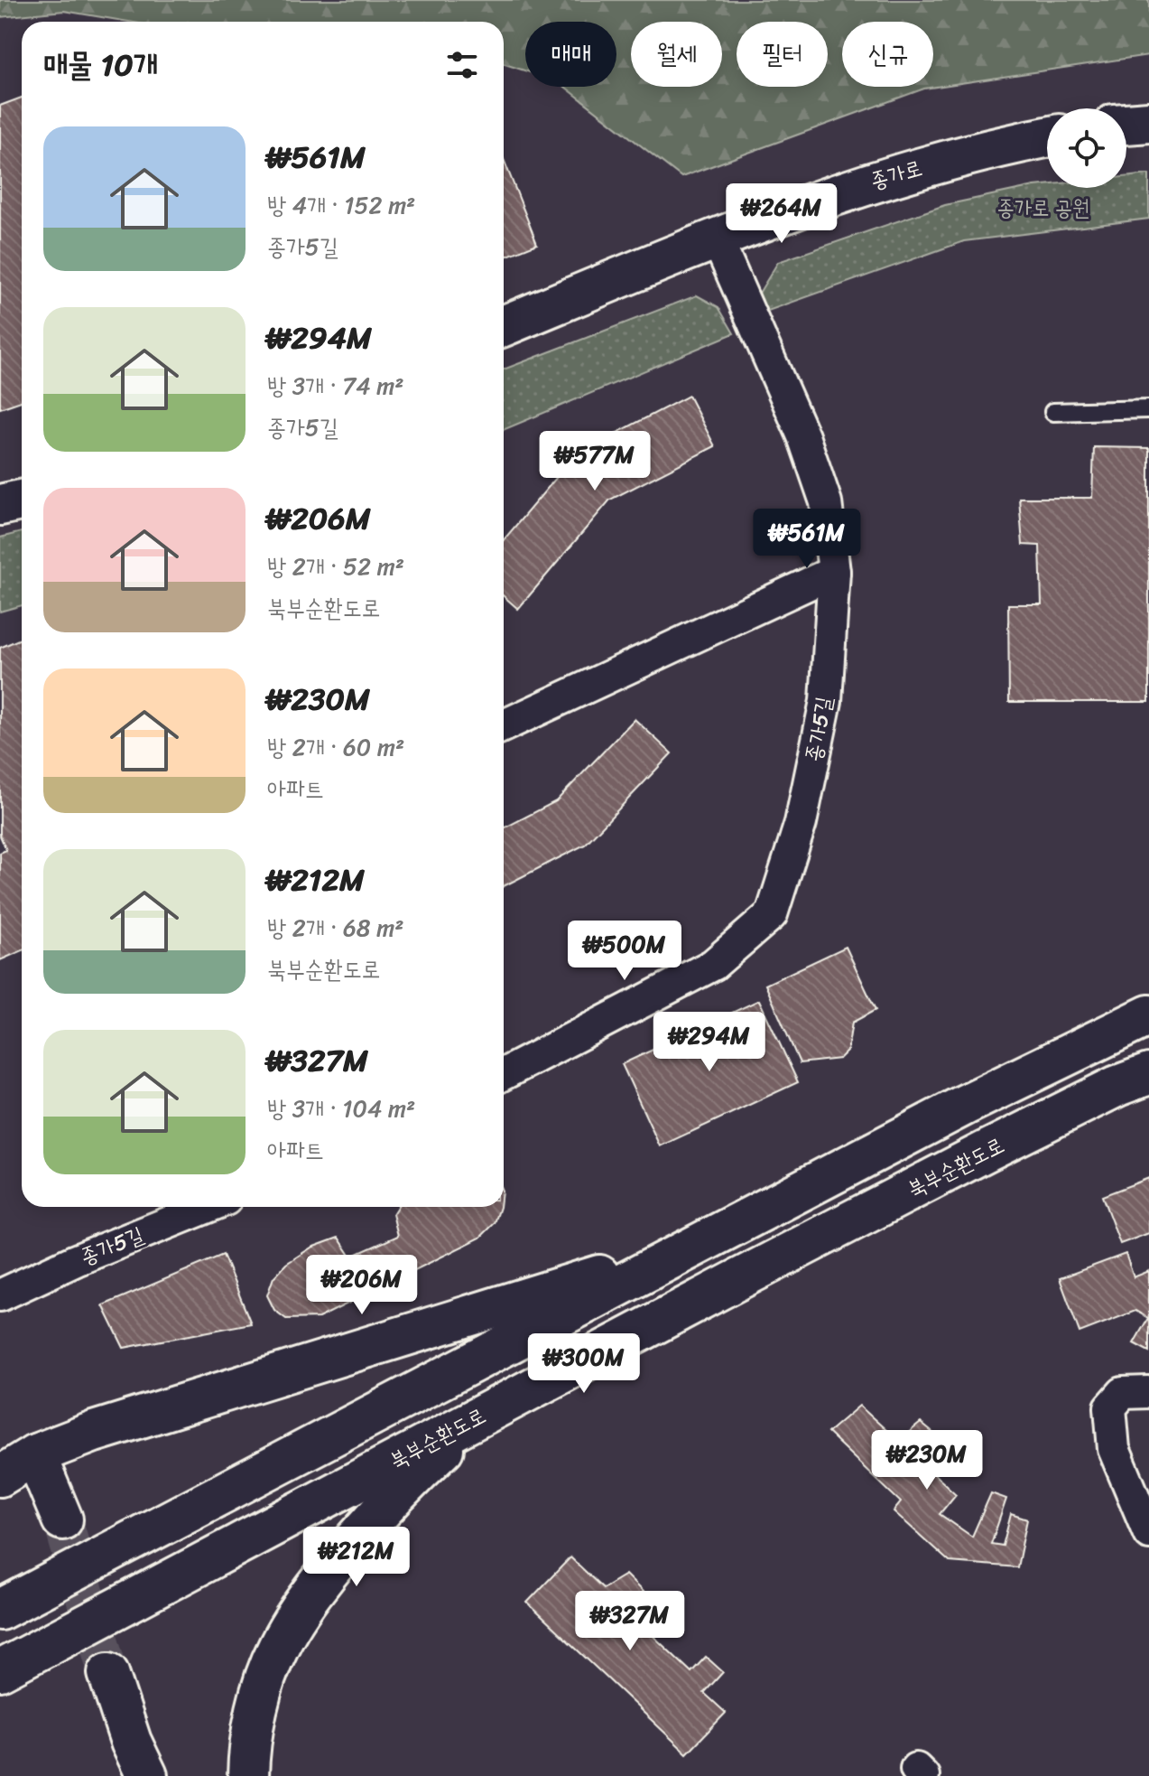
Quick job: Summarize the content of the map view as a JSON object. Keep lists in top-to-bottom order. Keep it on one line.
{"streets":{"main road":["종가로","북부순환도로"],"street":["종가5길"]},"crossings":[["종가로","종가5길"]],"parks":["종가로 공원"],"page":{"chip":["매매","월세","필터","신규"],"heading":"매물 10개","list":[{"name":"₩561M","note":"방 4개 · 152 m² · 종가5길"},{"name":"₩294M","note":"방 3개 · 74 m² · 종가5길"},{"name":"₩206M","note":"방 2개 · 52 m² · 북부순환도로"},{"name":"₩230M","note":"방 2개 · 60 m² · 아파트"},{"name":"₩212M","note":"방 2개 · 68 m² · 북부순환도로"},{"name":"₩327M","note":"방 3개 · 104 m² · 아파트"}],"price":["₩264M","₩577M","₩561M","₩500M","₩294M","₩206M","₩300M","₩230M","₩212M","₩327M"]}}
